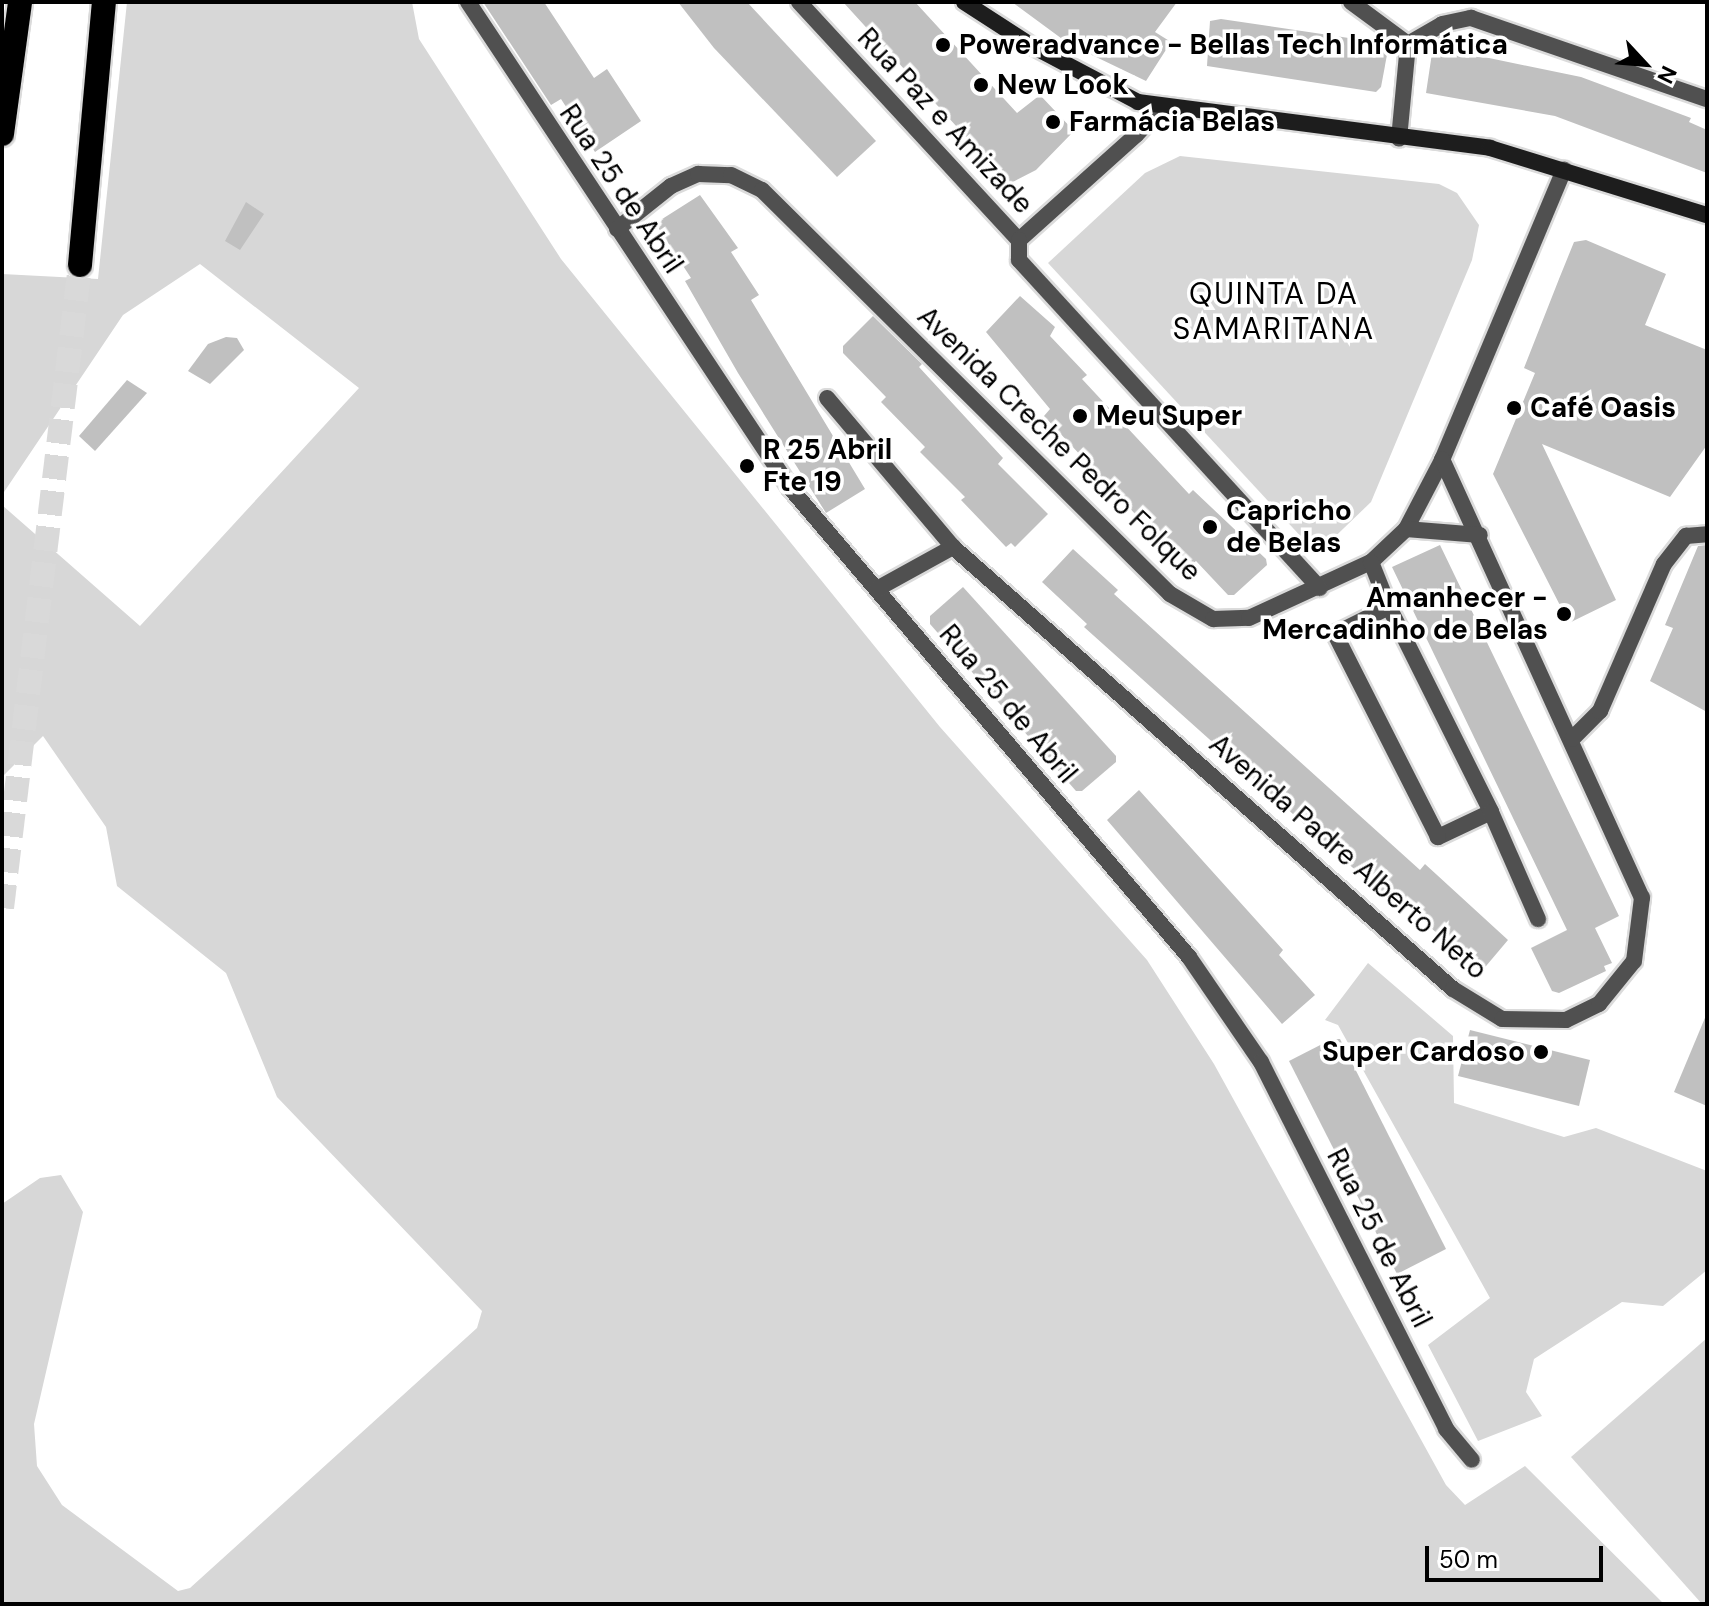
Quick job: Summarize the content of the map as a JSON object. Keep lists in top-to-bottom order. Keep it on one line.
{"streets":{"street":["Rua Paz e Amizade","Rua 25 de Abril","Avenida Creche Pedro Folque","Avenida Padre Alberto Neto"]},"crossings":[["Rua 25 de Abril","Avenida Creche Pedro Folque"],["Avenida Creche Pedro Folque","Avenida Padre Alberto Neto"]],"districts":["QUINTA DA SAMARITANA"],"places":["Poweradvance - Bellas Tech Informática","New Look","Farmácia Belas","Café Oasis","Meu Super","R 25 Abril Fte 19","Capricho de Belas","Amanhecer - Mercadinho de Belas","Super Cardoso"],"scale_bar":"50 m","north":"bottom right"}
